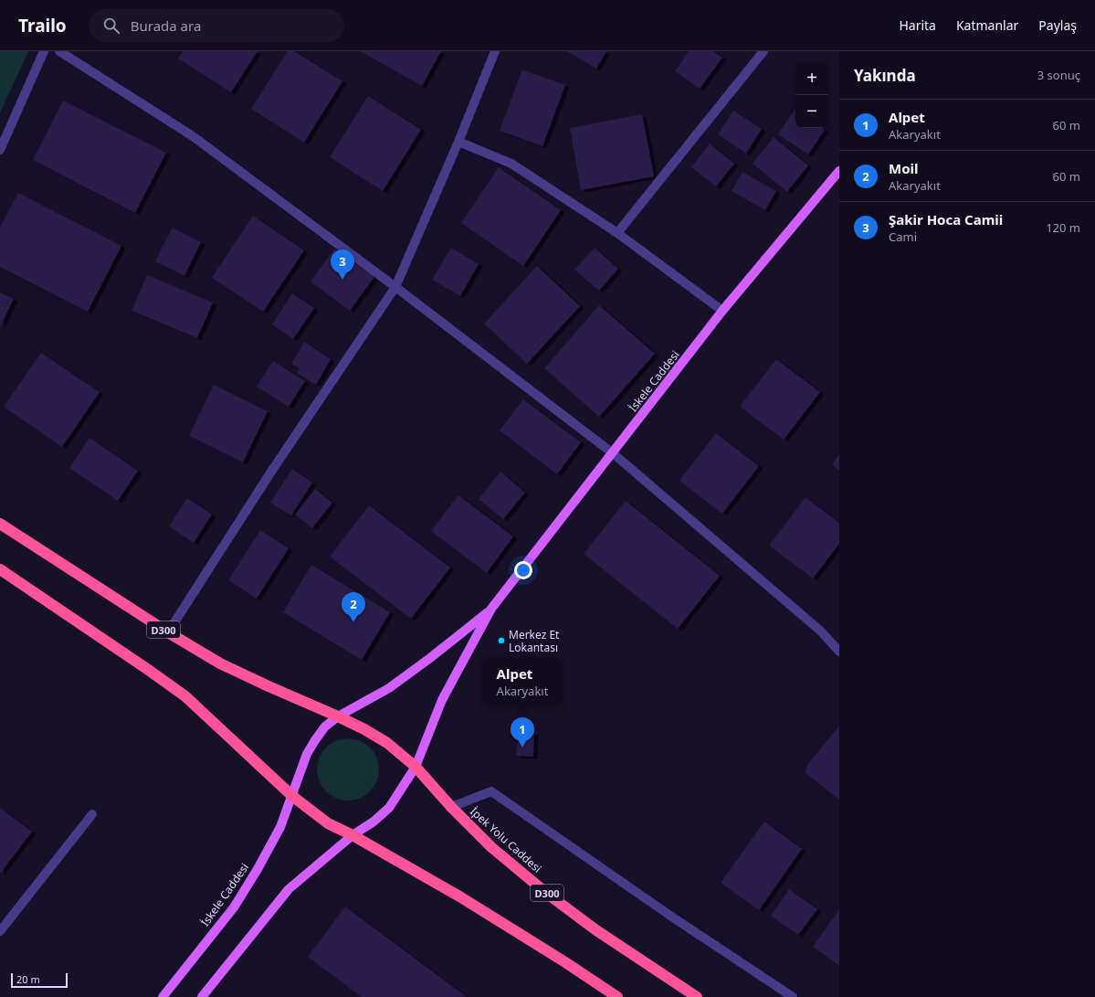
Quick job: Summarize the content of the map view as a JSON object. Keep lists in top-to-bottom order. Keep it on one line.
{"streets":{"highway":["D300","İpek Yolu Caddesi"],"main road":["İskele Caddesi"]},"crossings":[["İskele Caddesi","D300"],["İskele Caddesi","İpek Yolu Caddesi"],["D300","İpek Yolu Caddesi"]],"places":["Merkez Et Lokantası"],"scale_bar":"20 m","page":{"header":"Trailo","search":"Burada ara","nav":["Harita","Katmanlar","Paylaş"],"heading":["Yakında","3 sonuç"],"map_buttons":["+","−"],"list":[{"mark":"1","name":"Alpet","note":"Akaryakıt","value":"60 m"},{"mark":"2","name":"Moil","note":"Akaryakıt","value":"60 m"},{"mark":"3","name":"Şakir Hoca Camii","note":"Cami","value":"120 m"}],"pins":["3","2","1"],"popup":["Alpet","Akaryakıt"],"scale":"20 m"}}
